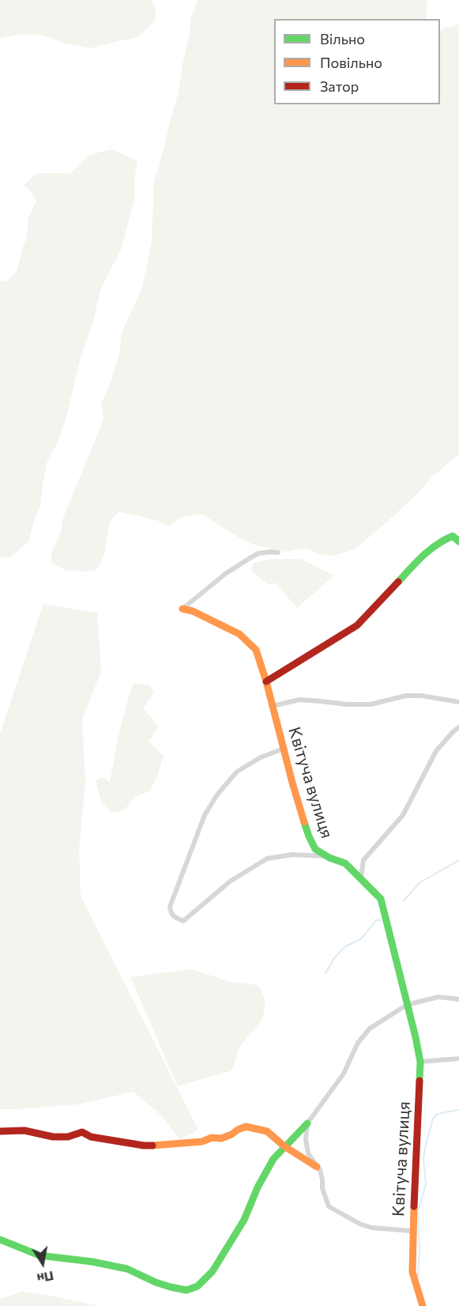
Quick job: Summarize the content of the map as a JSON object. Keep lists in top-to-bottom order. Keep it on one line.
{"streets":{"street":["Квітуча вулиця"]},"legend":["Вільно","Повільно","Затор"],"north":"bottom"}
